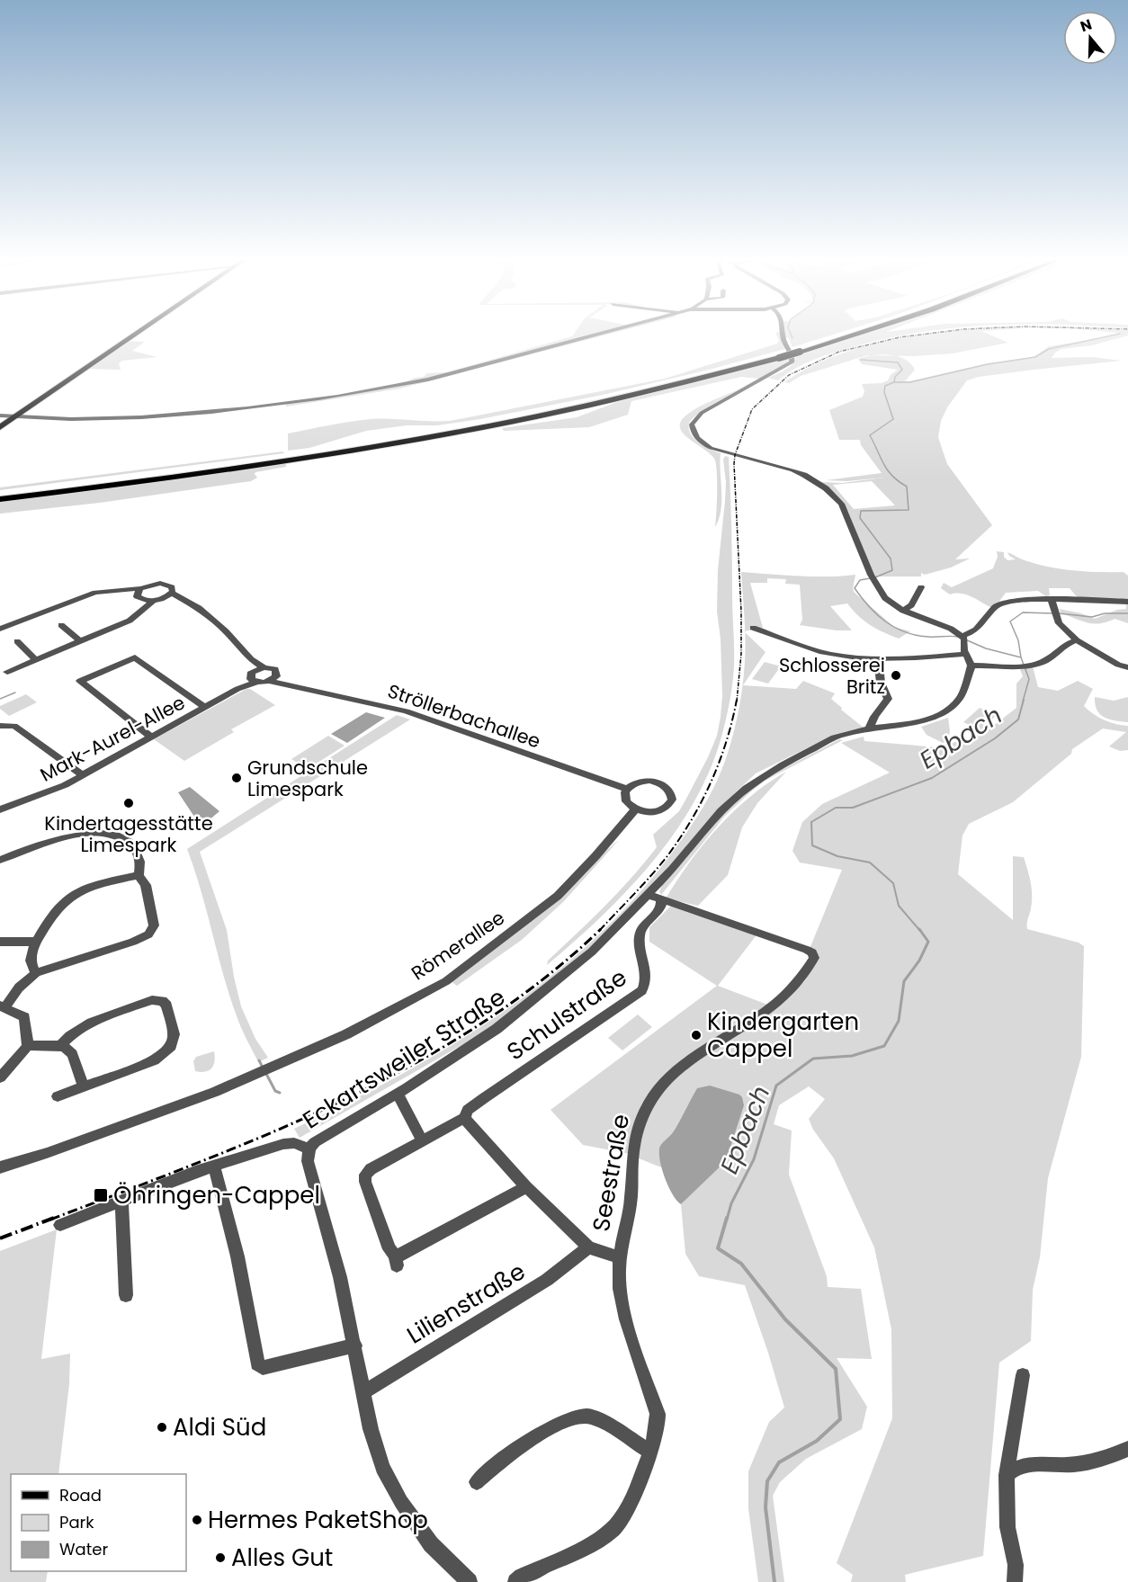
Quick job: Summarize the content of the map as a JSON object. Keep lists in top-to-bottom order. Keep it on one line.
{"streets":{"street":["Ströllerbachallee","Mark-Aurel-Allee","Römerallee","Schulstraße","Eckartsweiler Straße","Seestraße","Lilienstraße"]},"crossings":[["Ströllerbachallee","Römerallee"],["Schulstraße","Eckartsweiler Straße"],["Schulstraße","Seestraße"],["Eckartsweiler Straße","Seestraße"],["Eckartsweiler Straße","Lilienstraße"]],"water":["Epbach"],"places":{"other":["Schlosserei Britz","Grundschule Limespark","Kindertagesstätte Limespark","Kindergarten Cappel","Aldi Süd","Hermes PaketShop","Alles Gut"],"transit":["Öhringen-Cappel"]},"legend":["Road","Park","Water"],"north":"top"}
